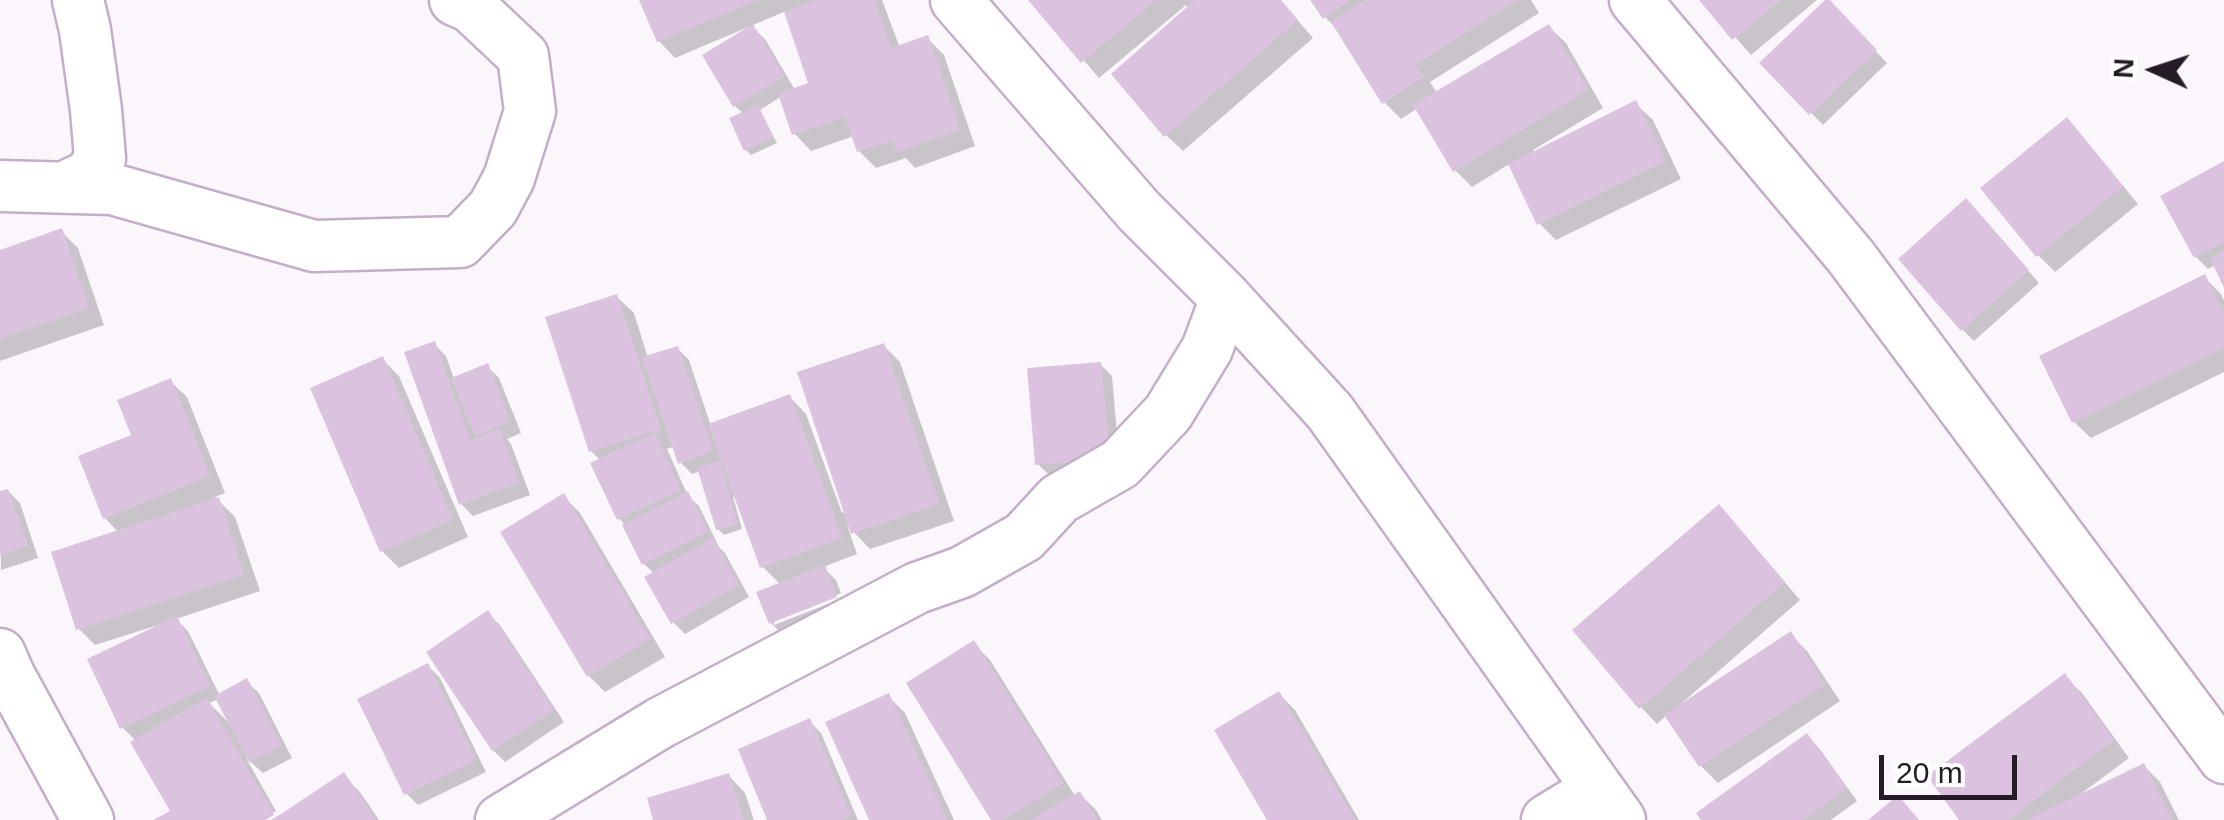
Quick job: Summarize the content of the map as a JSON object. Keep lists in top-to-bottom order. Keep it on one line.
{"scale_bar":"20 m","north":"left"}
